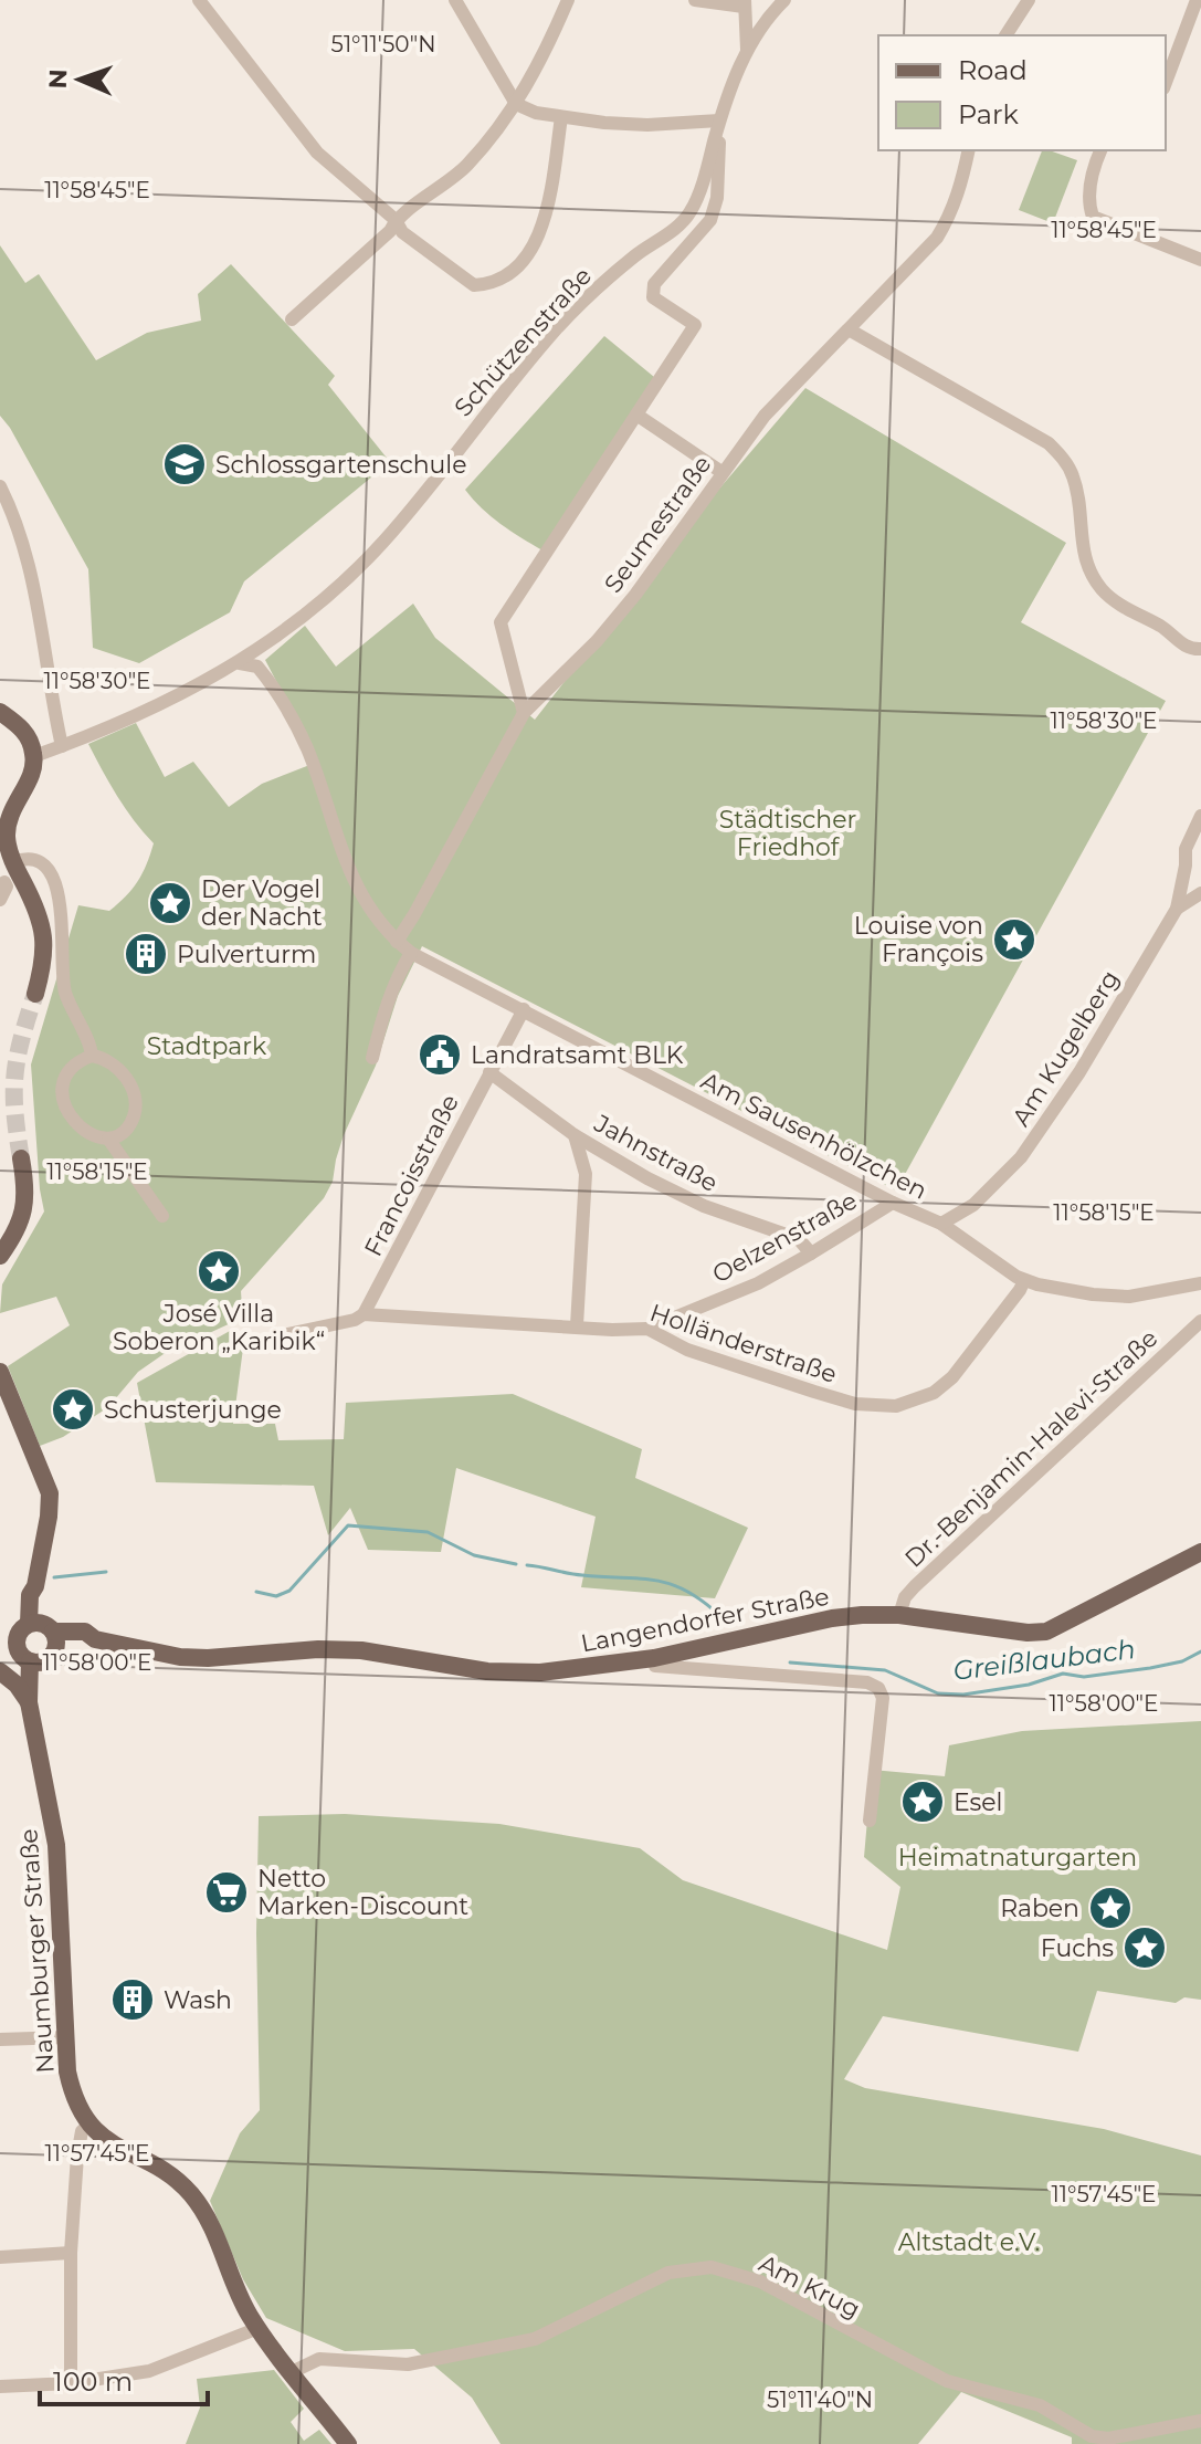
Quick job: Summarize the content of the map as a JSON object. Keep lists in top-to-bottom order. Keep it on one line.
{"streets":{"main road":["Langendorfer Straße","Naumburger Straße"],"street":["Schützenstraße","Seumestraße","Am Kugelberg","Am Sausenhölzchen","Jahnstraße","Francoisstraße","Oelzenstraße","Holländerstraße","Dr.-Benjamin-Halevi-Straße","Am Krug"]},"crossings":[["Schützenstraße","Am Sausenhölzchen"],["Seumestraße","Am Sausenhölzchen"],["Am Kugelberg","Am Sausenhölzchen"],["Am Sausenhölzchen","Francoisstraße"],["Am Sausenhölzchen","Oelzenstraße"],["Am Sausenhölzchen","Holländerstraße"],["Jahnstraße","Francoisstraße"],["Jahnstraße","Oelzenstraße"],["Francoisstraße","Holländerstraße"],["Oelzenstraße","Holländerstraße"],["Dr.-Benjamin-Halevi-Straße","Langendorfer Straße"],["Naumburger Straße","Am Krug"]],"water":["Greißlaubach"],"parks":["Städtischer Friedhof","Stadtpark","Heimatnaturgarten","Altstadt e.V."],"places":{"school or university":["Schlossgartenschule"],"place":["Der Vogel der Nacht","Louise von François","José Villa Soberon „Karibik“","Schusterjunge","Esel","Raben","Fuchs"],"building":["Pulverturm","Wash"],"public building":["Landratsamt BLK"],"supermarket":["Netto Marken-Discount"]},"legend":["Road","Park"],"scale_bar":"100 m","north":"left","coordinates":["51°11'50\"N","11°58'45\"E","11°58'30\"E","11°58'15\"E","11°58'00\"E","11°57'45\"E","51°11'40\"N"]}
